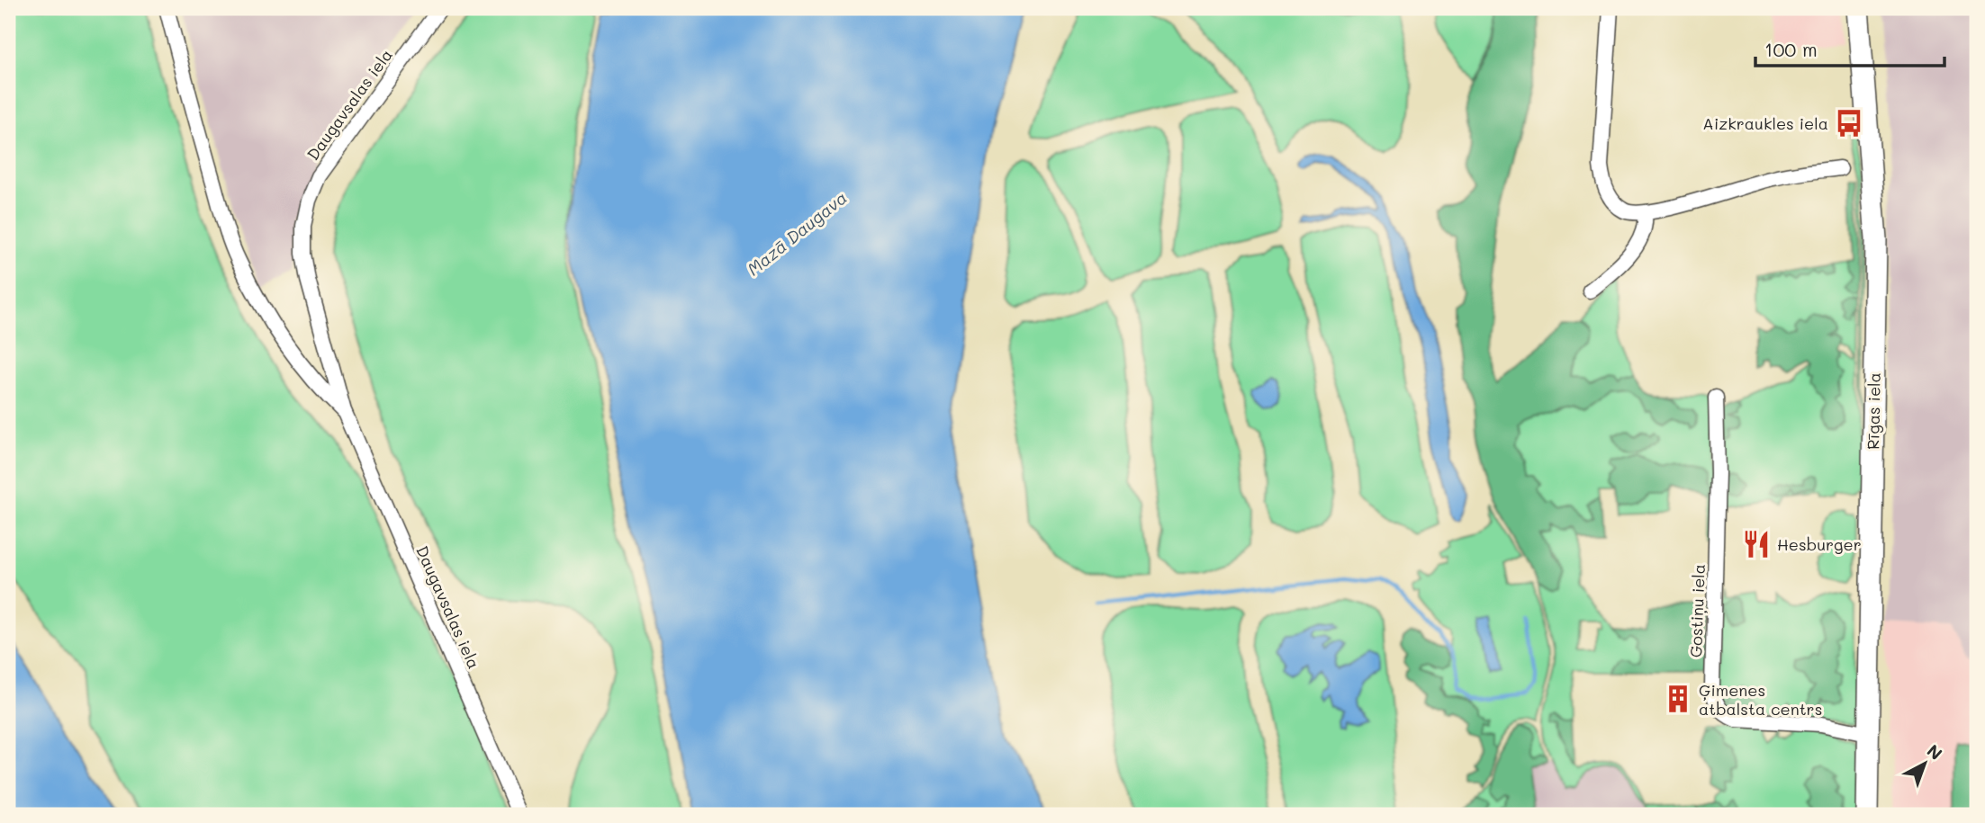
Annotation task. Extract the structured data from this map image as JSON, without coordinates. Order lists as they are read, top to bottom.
{
  "streets": {
    "highway": ["Rīgas iela"],
    "street": ["Daugavsalas iela", "Gostiņu iela"]
  },
  "crossings": [
    ["Rīgas iela", "Gostiņu iela"]
  ],
  "water": ["Mazā Daugava"],
  "places": {
    "bus stop": ["Aizkraukles iela"],
    "restaurant": ["Hesburger"],
    "building": ["Ģimenes atbalsta centrs"]
  },
  "scale_bar": "100 m",
  "north": "top right"
}
